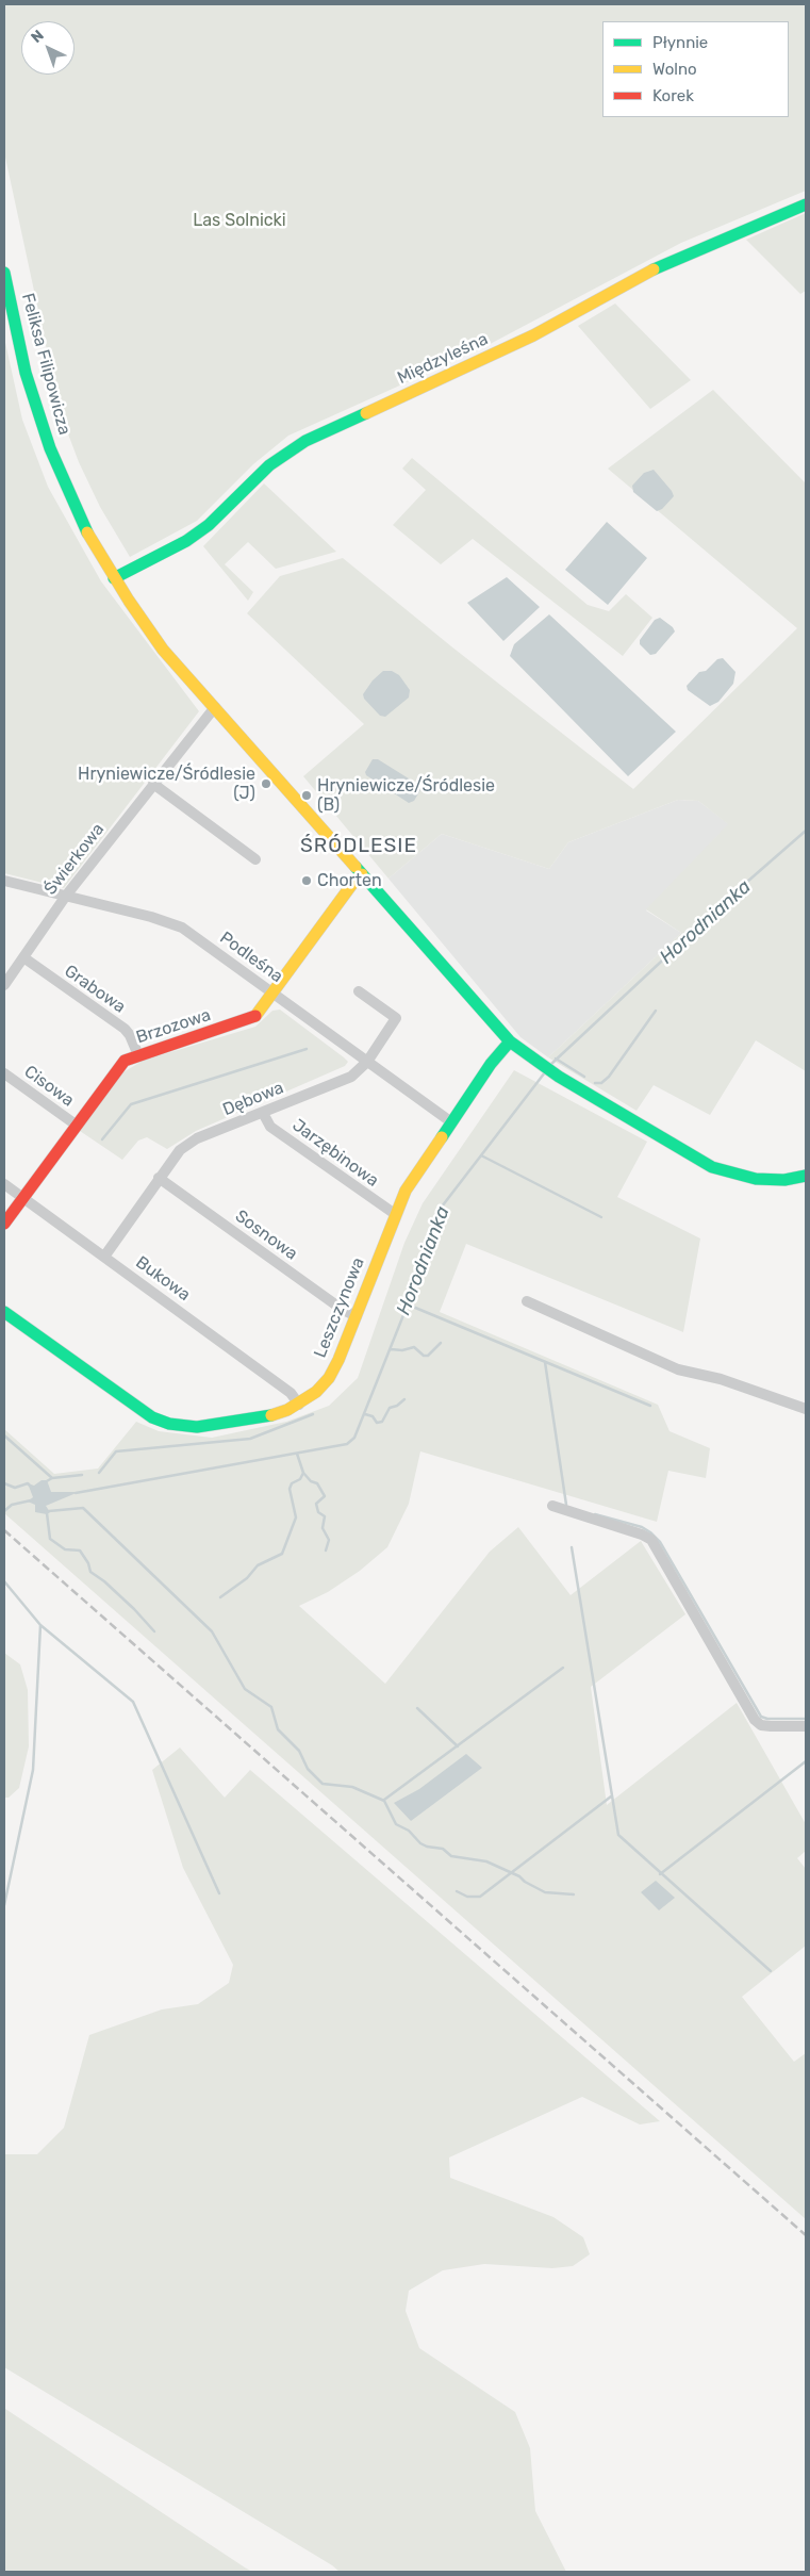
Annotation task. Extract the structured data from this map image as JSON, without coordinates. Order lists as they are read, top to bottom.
{
  "streets": {
    "street": [
      "Międzyleśna",
      "Feliksa Filipowicza",
      "Świerkowa",
      "Podleśna",
      "Grabowa",
      "Brzozowa",
      "Cisowa",
      "Dębowa",
      "Jarzębinowa",
      "Sosnowa",
      "Bukowa",
      "Leszczynowa"
    ]
  },
  "crossings": [
    ["Międzyleśna", "Feliksa Filipowicza"],
    ["Feliksa Filipowicza", "Świerkowa"],
    ["Feliksa Filipowicza", "Brzozowa"],
    ["Feliksa Filipowicza", "Leszczynowa"],
    ["Świerkowa", "Podleśna"],
    ["Świerkowa", "Grabowa"],
    ["Podleśna", "Brzozowa"],
    ["Podleśna", "Dębowa"],
    ["Podleśna", "Leszczynowa"],
    ["Grabowa", "Brzozowa"],
    ["Brzozowa", "Cisowa"],
    ["Brzozowa", "Bukowa"],
    ["Dębowa", "Jarzębinowa"],
    ["Dębowa", "Sosnowa"],
    ["Dębowa", "Bukowa"],
    ["Jarzębinowa", "Leszczynowa"],
    ["Sosnowa", "Leszczynowa"],
    ["Bukowa", "Leszczynowa"]
  ],
  "districts": ["ŚRÓDLESIE"],
  "water": ["Horodnianka"],
  "parks": ["Las Solnicki"],
  "places": ["Hryniewicze/Śródlesie (J)", "Hryniewicze/Śródlesie (B)", "Chorten"],
  "legend": ["Płynnie", "Wolno", "Korek"],
  "north": "top left"
}
